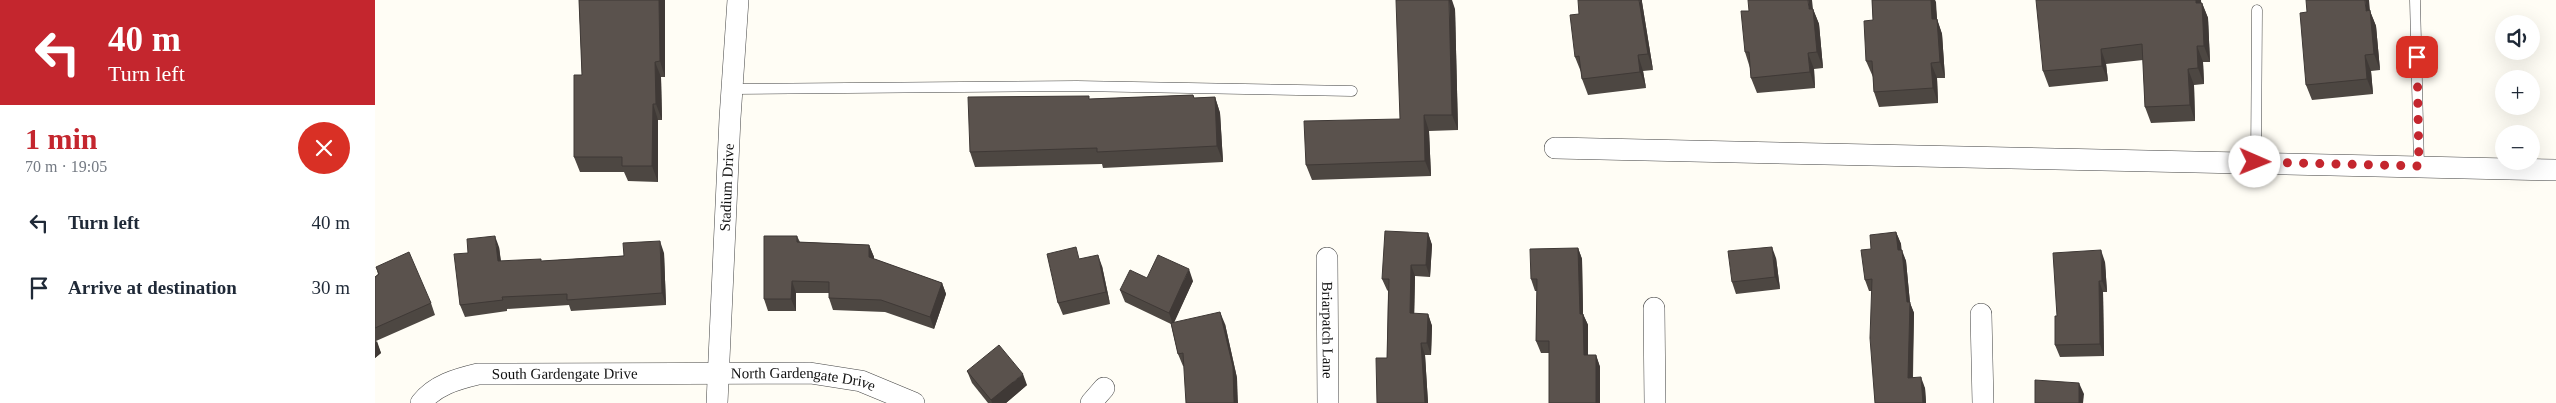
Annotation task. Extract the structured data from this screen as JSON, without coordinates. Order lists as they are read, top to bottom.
{
  "streets": {
    "street": [
      "Stadium Drive",
      "Briarpatch Lane",
      "South Gardengate Drive",
      "North Gardengate Drive"
    ]
  },
  "crossings": [
    ["Stadium Drive", "South Gardengate Drive"],
    ["Stadium Drive", "North Gardengate Drive"],
    ["South Gardengate Drive", "North Gardengate Drive"]
  ],
  "page": {
    "turn": ["40 m", "Turn left"],
    "map_buttons": ["+", "−"],
    "heading": ["1 min", "70 m · 19:05"],
    "list": [
      {
        "name": "Turn left",
        "value": "40 m"
      },
      {
        "name": "Arrive at destination",
        "value": "30 m"
      }
    ]
  }
}
